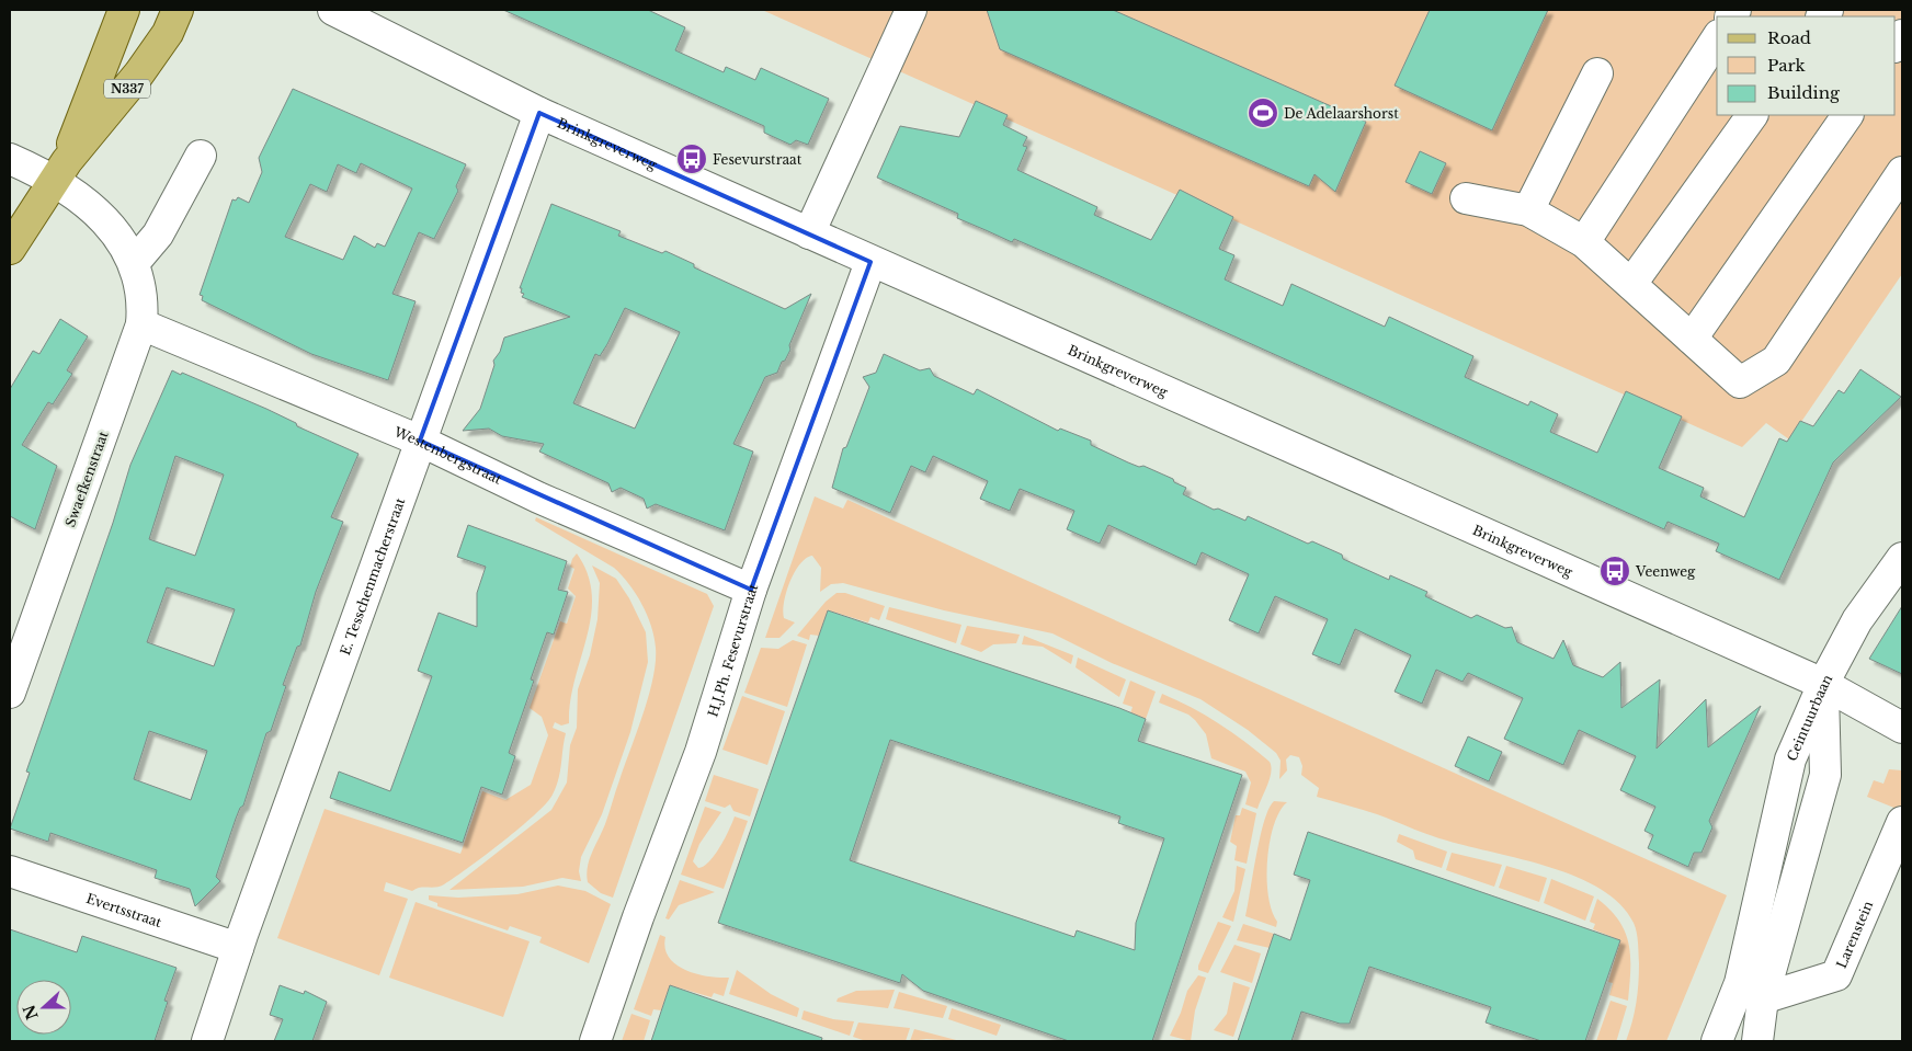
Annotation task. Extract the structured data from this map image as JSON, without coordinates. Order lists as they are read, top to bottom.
{
  "streets": {
    "main road": ["N337"],
    "street": [
      "Brinkgreverweg",
      "Westenbergstraat",
      "Swaefkenstraat",
      "E. Tesschenmacherstraat",
      "H.J.Ph. Fesevurstraat",
      "Ceintuurbaan",
      "Evertsstraat",
      "Larenstein"
    ]
  },
  "crossings": [
    ["N337", "Swaefkenstraat"],
    ["Brinkgreverweg", "E. Tesschenmacherstraat"],
    ["Brinkgreverweg", "H.J.Ph. Fesevurstraat"],
    ["Brinkgreverweg", "Ceintuurbaan"],
    ["Westenbergstraat", "Swaefkenstraat"],
    ["Westenbergstraat", "E. Tesschenmacherstraat"],
    ["Westenbergstraat", "H.J.Ph. Fesevurstraat"],
    ["E. Tesschenmacherstraat", "Evertsstraat"],
    ["Ceintuurbaan", "Larenstein"]
  ],
  "places": {
    "sports": ["De Adelaarshorst"],
    "bus stop": ["Fesevurstraat", "Veenweg"]
  },
  "legend": ["Road", "Park", "Building"],
  "north": "left"
}
